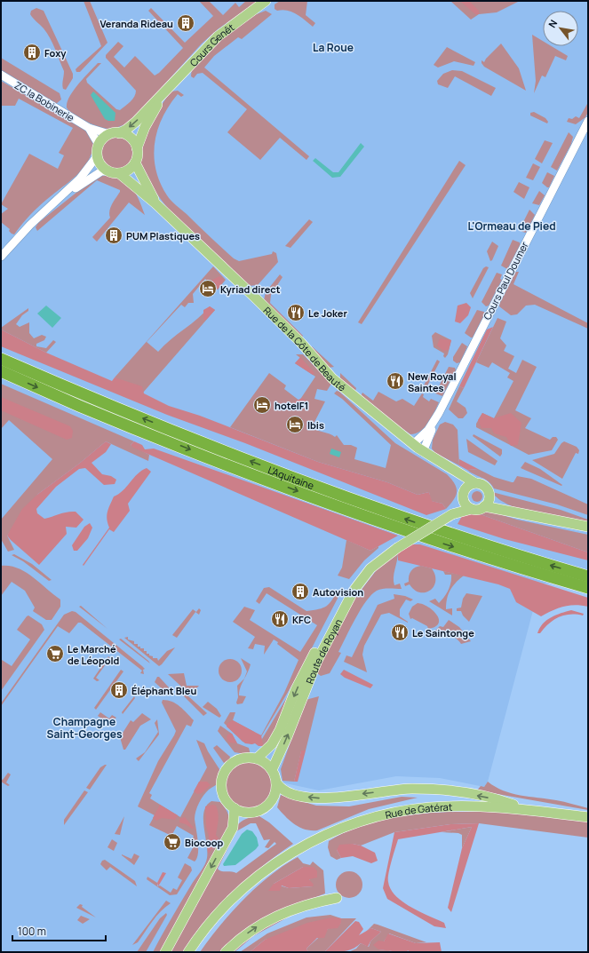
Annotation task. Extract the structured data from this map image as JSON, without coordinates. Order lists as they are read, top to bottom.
{
  "streets": {
    "highway": ["L'Aquitaine"],
    "main road": [
      "Cours Genêt",
      "Rue de la Côte de Beauté",
      "Route de Royan",
      "Rue de Gatérat"
    ],
    "street": ["ZC la Bobinerie", "Cours Paul Doumer"]
  },
  "crossings": [
    ["ZC la Bobinerie", "Rue de la Côte de Beauté"],
    ["Cours Paul Doumer", "Rue de la Côte de Beauté"],
    ["Rue de la Côte de Beauté", "Route de Royan"]
  ],
  "districts": ["La Roue", "L'Ormeau de Pied", "Champagne Saint-Georges"],
  "places": {
    "building": [
      "Veranda Rideau",
      "Foxy",
      "PUM Plastiques",
      "Autovision",
      "Éléphant Bleu"
    ],
    "hotel": ["Kyriad direct", "hotelF1", "Ibis"],
    "restaurant": [
      "Le Joker",
      "New Royal Saintes",
      "KFC",
      "Le Saintonge"
    ],
    "supermarket": ["Le Marché de Léopold", "Biocoop"]
  },
  "scale_bar": "100 m",
  "north": "top left"
}
